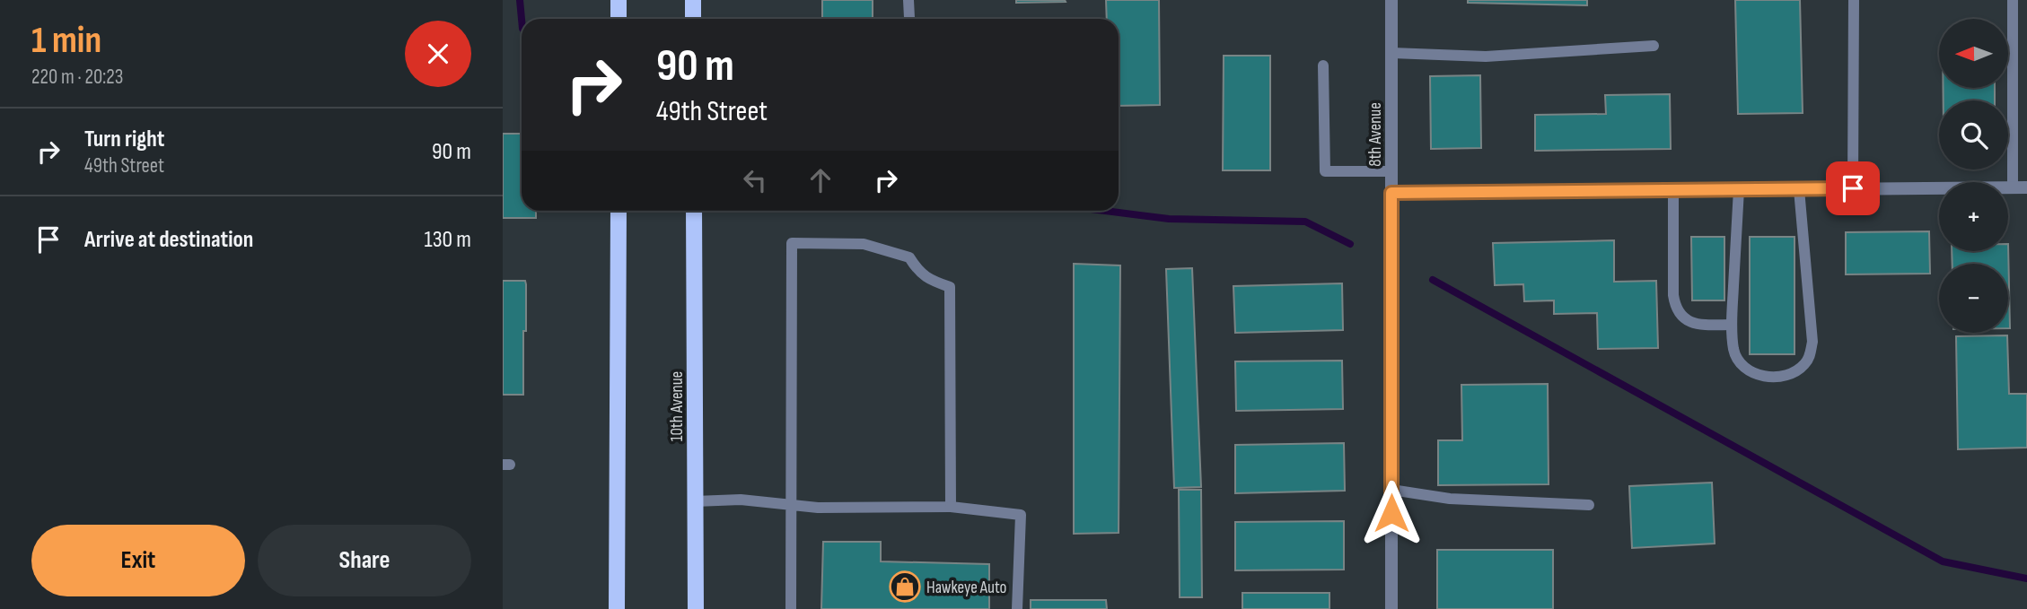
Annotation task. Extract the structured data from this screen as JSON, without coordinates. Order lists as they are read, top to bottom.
{
  "streets": {
    "main road": ["10th Avenue"],
    "street": ["8th Avenue"]
  },
  "places": {
    "shop": ["Hawkeye Auto"]
  },
  "north": "left",
  "page": {
    "heading": ["1 min", "220 m · 20:23"],
    "map_buttons": ["+", "−"],
    "turn": ["90 m", "49th Street"],
    "list": [
      {
        "name": "Turn right",
        "note": "49th Street",
        "value": "90 m"
      },
      {
        "name": "Arrive at destination",
        "value": "130 m"
      }
    ],
    "buttons": ["Exit", "Share"]
  }
}
